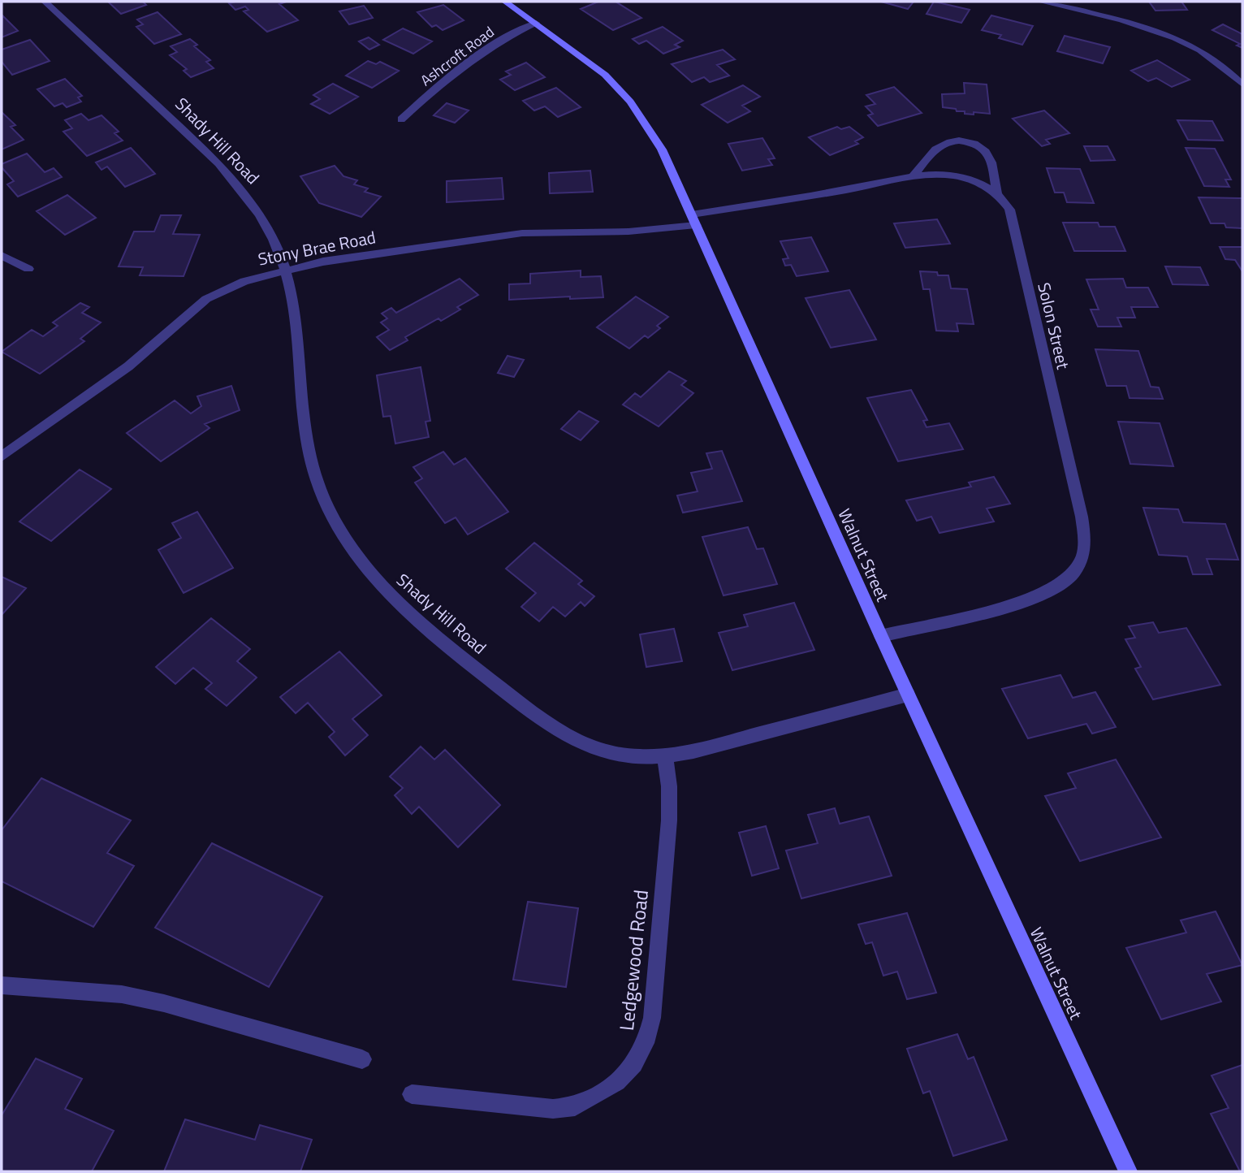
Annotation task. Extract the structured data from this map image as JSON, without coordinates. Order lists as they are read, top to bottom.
{
  "streets": {
    "main road": ["Walnut Street"],
    "street": [
      "Ashcroft Road",
      "Shady Hill Road",
      "Stony Brae Road",
      "Solon Street",
      "Ledgewood Road"
    ]
  },
  "crossings": [
    ["Ashcroft Road", "Walnut Street"],
    ["Shady Hill Road", "Stony Brae Road"],
    ["Shady Hill Road", "Walnut Street"],
    ["Shady Hill Road", "Ledgewood Road"],
    ["Stony Brae Road", "Walnut Street"],
    ["Solon Street", "Walnut Street"]
  ]
}
